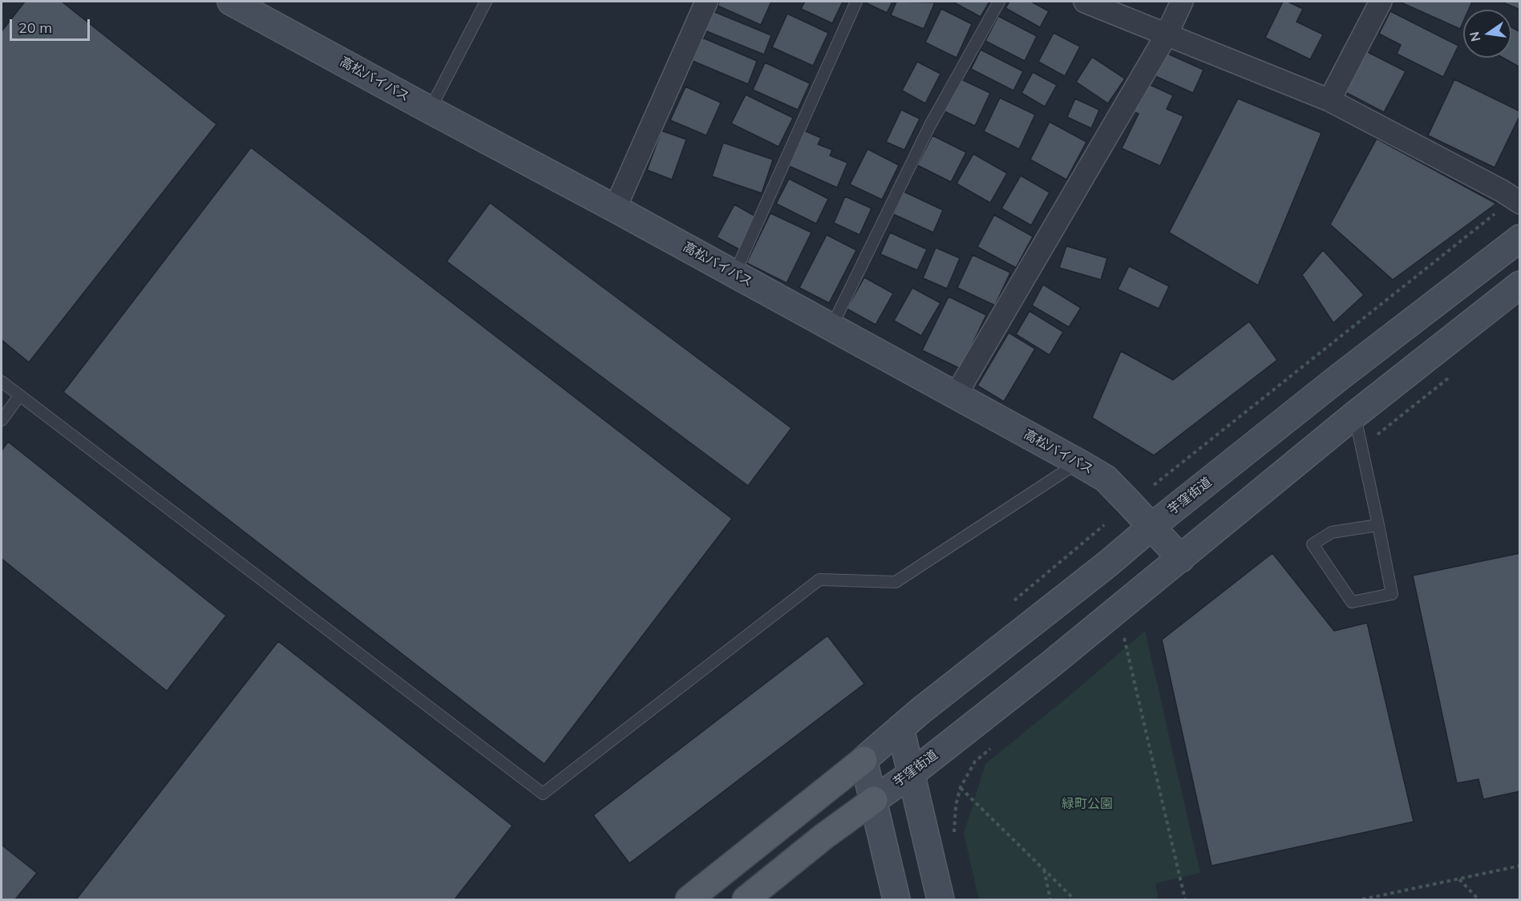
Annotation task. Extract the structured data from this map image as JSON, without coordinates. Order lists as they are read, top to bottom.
{
  "streets": {
    "street": ["高松バイパス", "芋窪街道"]
  },
  "crossings": [
    ["高松バイパス", "芋窪街道"]
  ],
  "parks": ["緑町公園"],
  "scale_bar": "20 m",
  "north": "left"
}
